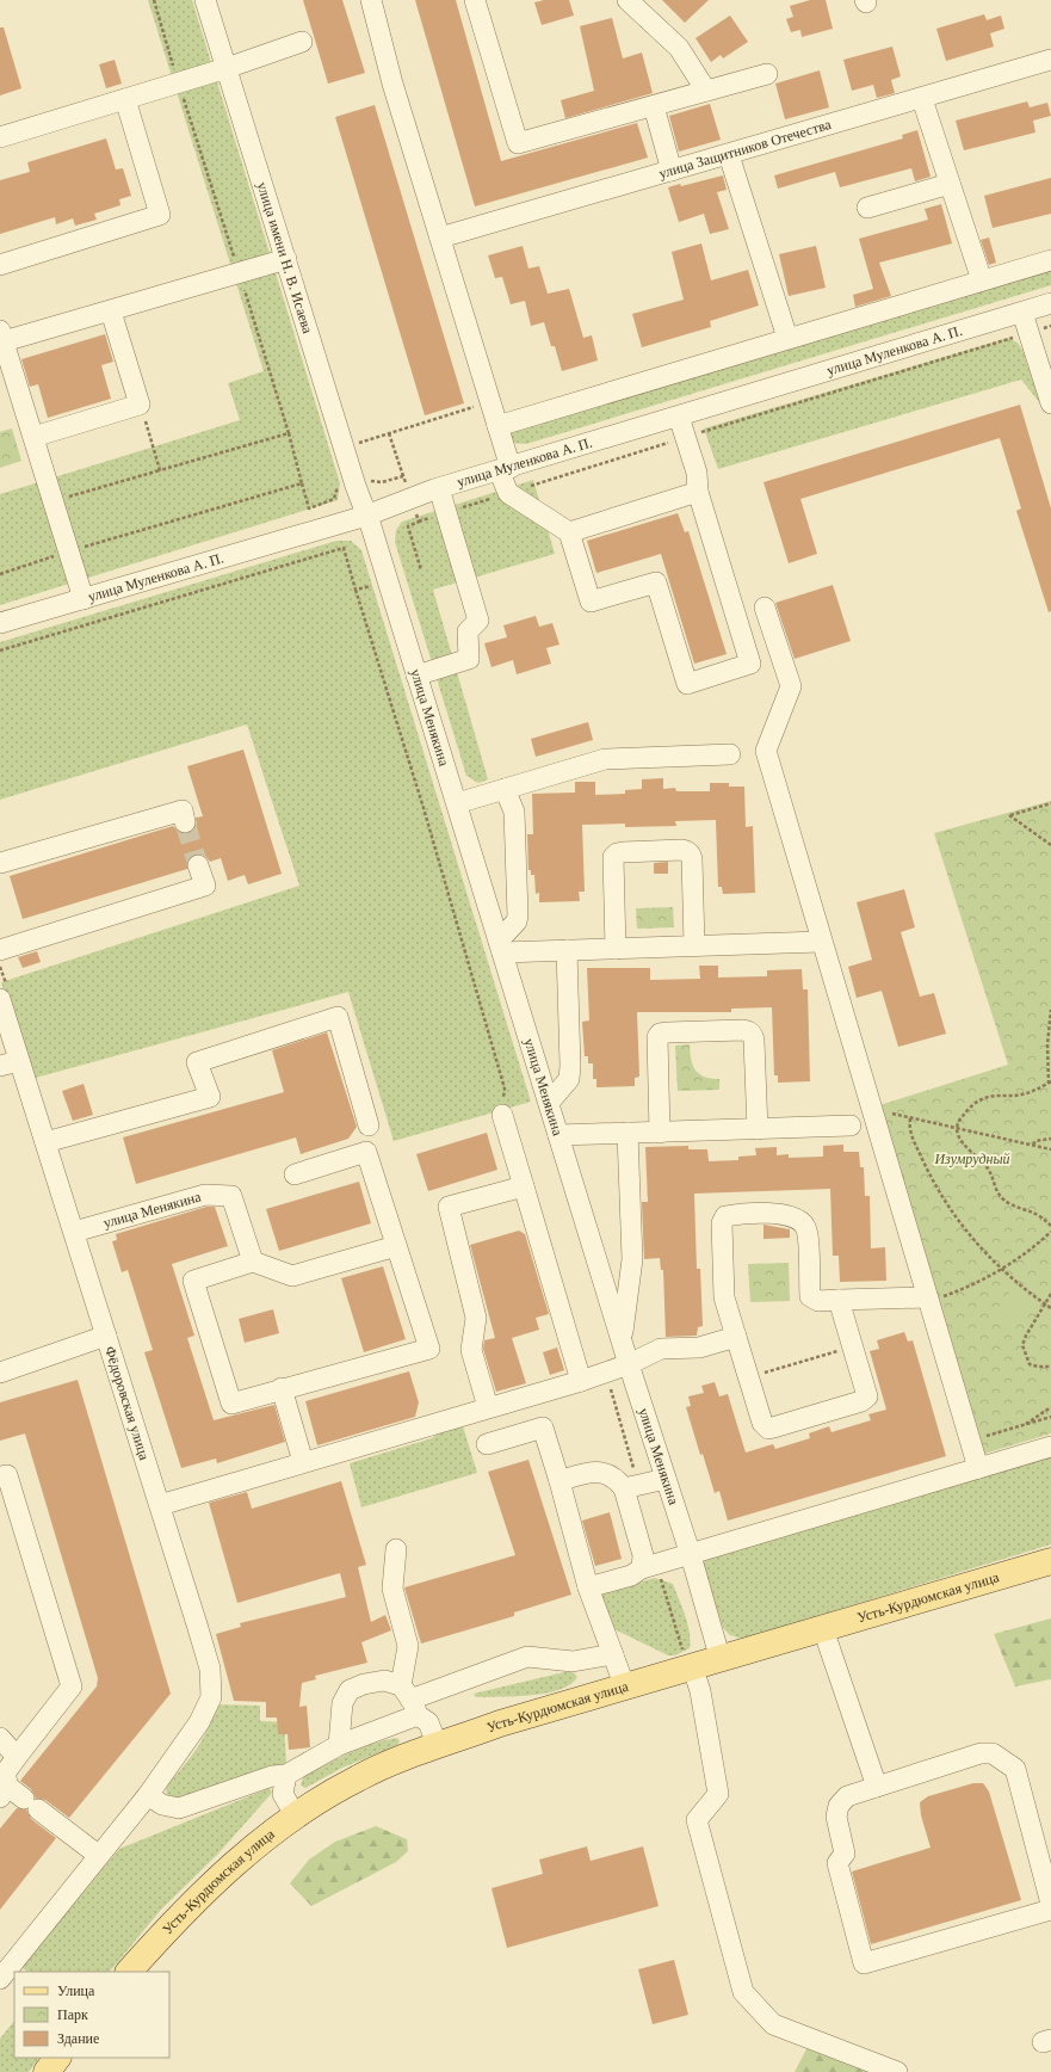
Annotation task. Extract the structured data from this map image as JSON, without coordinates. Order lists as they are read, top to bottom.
{
  "streets": {
    "main road": ["Усть-Курдюмская улица"],
    "street": [
      "улица Защитников Отечества",
      "улица имени Н. В. Исаева",
      "улица Муленкова А. П.",
      "улица Менякина",
      "Фёдоровская улица"
    ]
  },
  "crossings": [
    ["улица имени Н. В. Исаева", "улица Муленкова А. П."],
    ["улица имени Н. В. Исаева", "улица Менякина"],
    ["улица Муленкова А. П.", "улица Менякина"],
    ["улица Менякина", "Фёдоровская улица"],
    ["улица Менякина", "Усть-Курдюмская улица"]
  ],
  "parks": ["Изумрудный"],
  "legend": ["Улица", "Парк", "Здание"]
}
